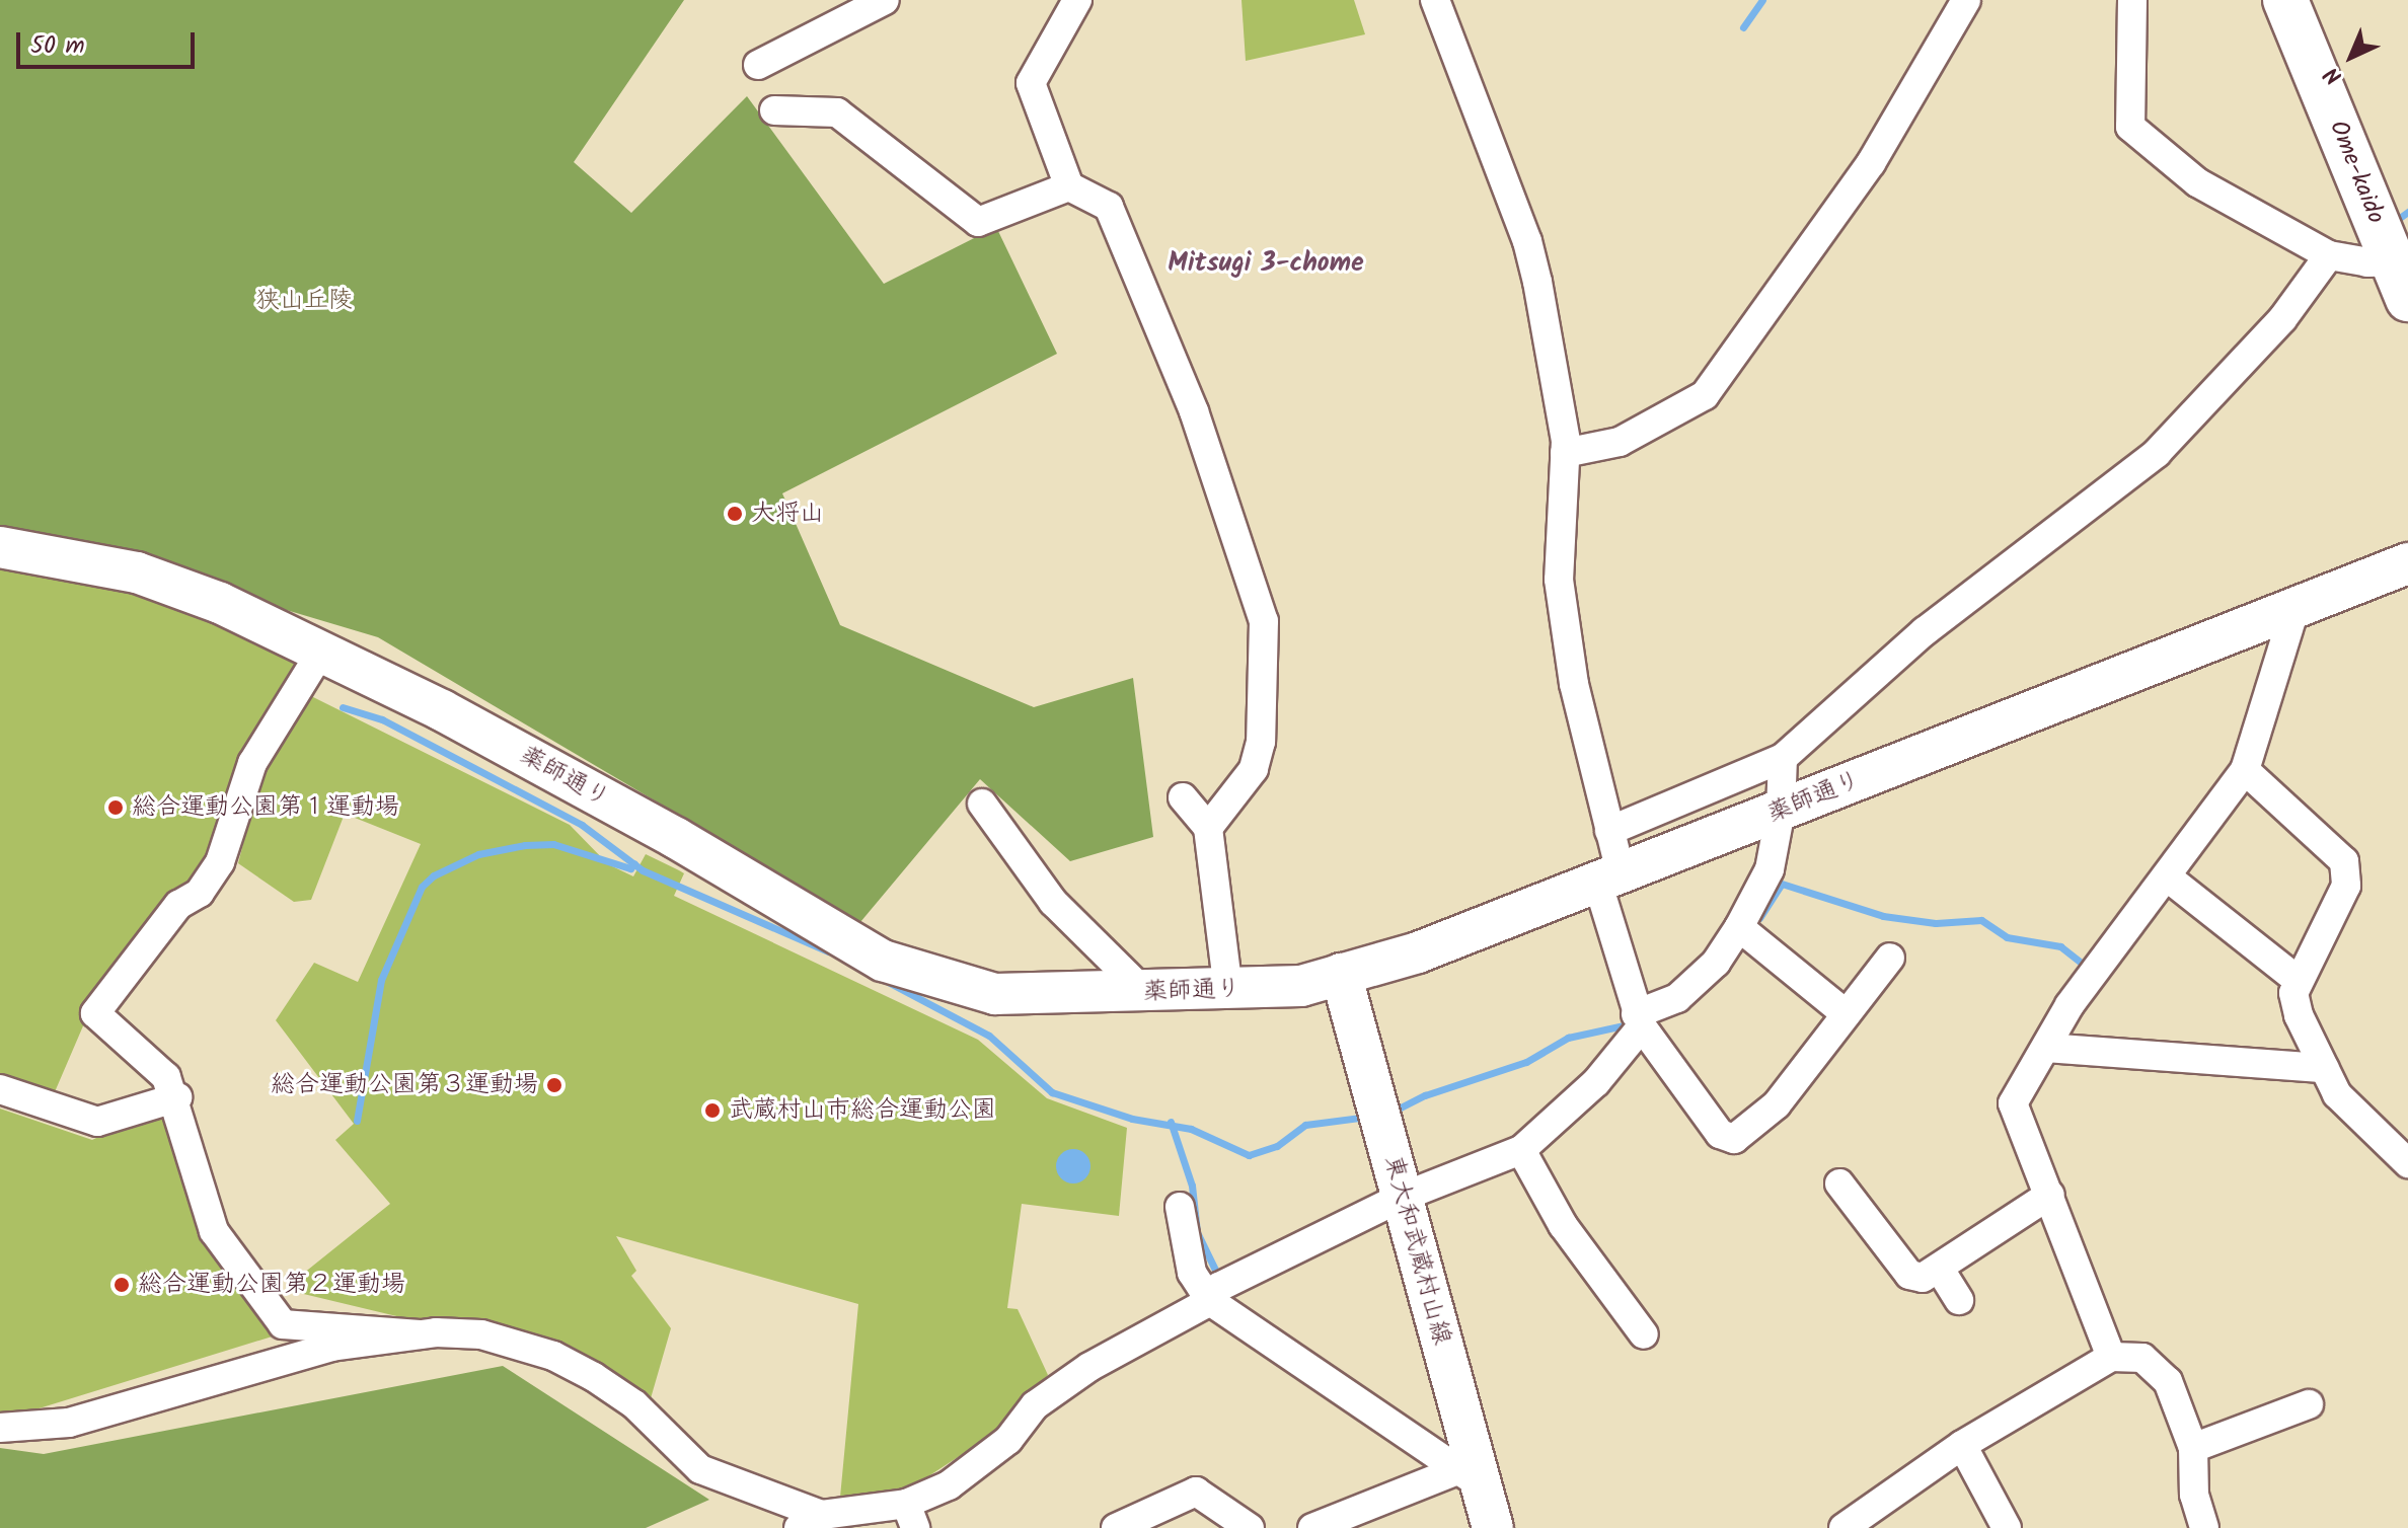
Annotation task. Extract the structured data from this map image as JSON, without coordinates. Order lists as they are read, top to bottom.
{
  "streets": {
    "main road": ["Ome-kaido"],
    "street": ["薬師通り", "東大和武蔵村山線"]
  },
  "crossings": [
    ["薬師通り", "東大和武蔵村山線"]
  ],
  "districts": ["Mitsugi 3-chome"],
  "parks": ["狭山丘陵"],
  "places": [
    "大将山",
    "総合運動公園第１運動場",
    "総合運動公園第３運動場",
    "武蔵村山市総合運動公園",
    "総合運動公園第２運動場"
  ],
  "scale_bar": "50 m",
  "north": "bottom left"
}
